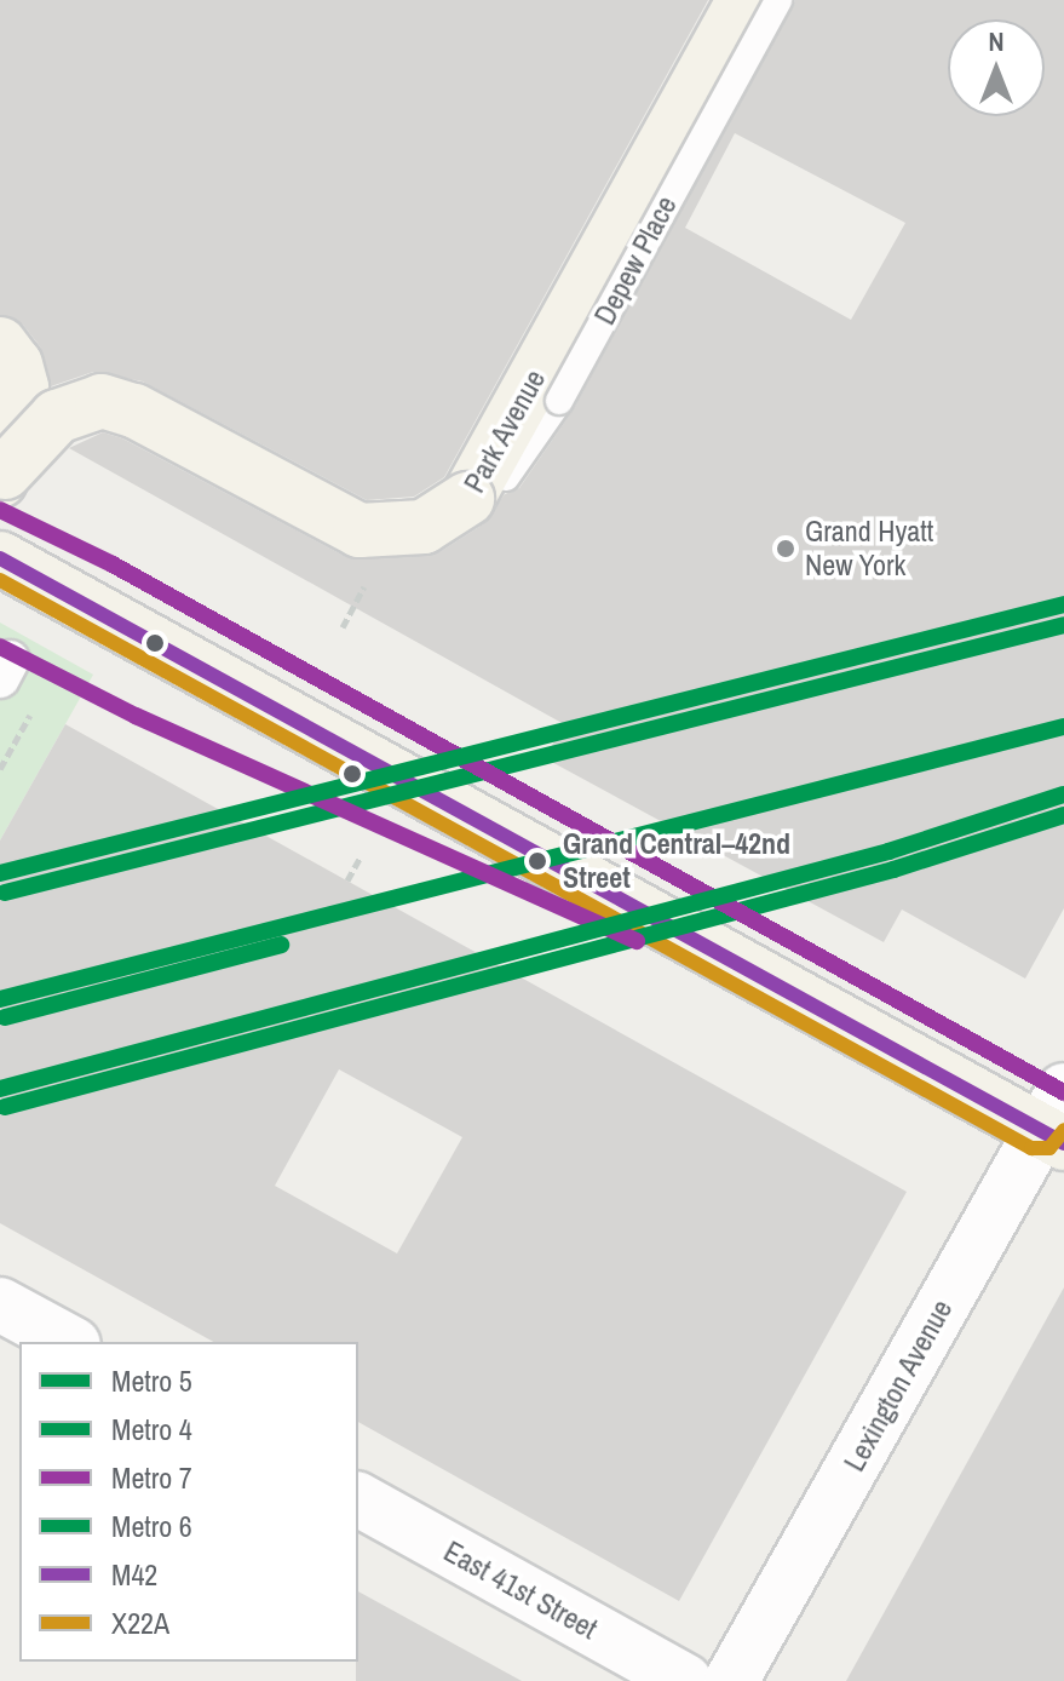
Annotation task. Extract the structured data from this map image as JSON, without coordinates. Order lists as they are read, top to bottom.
{
  "streets": {
    "main road": ["Park Avenue", "Lexington Avenue", "East 41st Street"],
    "lane": ["Depew Place"]
  },
  "crossings": [
    ["Depew Place", "Park Avenue"]
  ],
  "places": ["Grand Hyatt New York", "Grand Central–42nd Street"],
  "lines": [
    "metro line 7",
    "transit line M42",
    "transit line X22A",
    "metro line 6",
    "metro line 4",
    "metro line 5"
  ],
  "legend": [
    "Metro 5",
    "Metro 4",
    "Metro 7",
    "Metro 6",
    "M42",
    "X22A"
  ],
  "north": "top"
}
